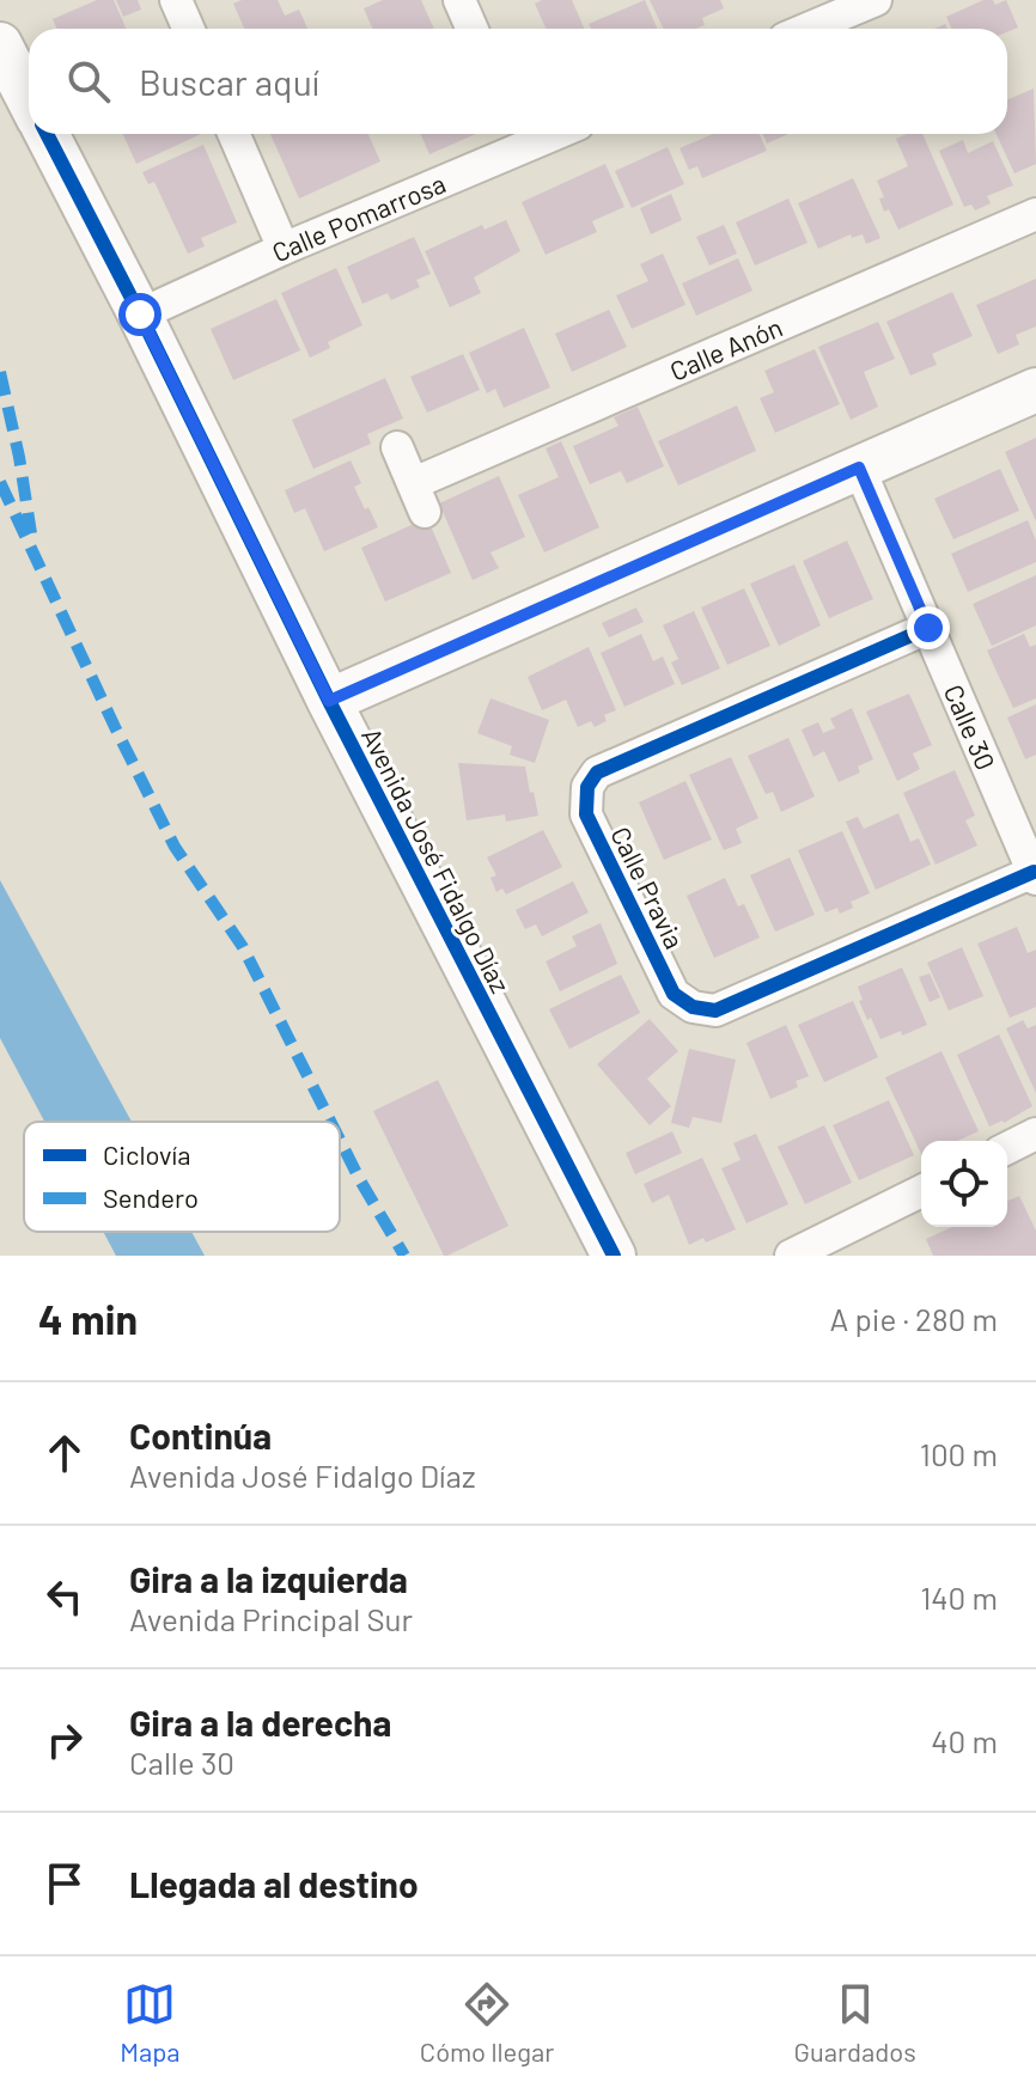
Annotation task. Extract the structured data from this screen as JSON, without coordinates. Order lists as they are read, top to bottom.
{
  "streets": {
    "street": [
      "Calle Pomarrosa",
      "Calle Anón",
      "Calle 30",
      "Avenida José Fidalgo Díaz",
      "Calle Pravia"
    ]
  },
  "crossings": [
    ["Calle Pomarrosa", "Avenida José Fidalgo Díaz"],
    ["Calle 30", "Calle Pravia"]
  ],
  "legend": ["Ciclovía", "Sendero"],
  "page": {
    "search": "Buscar aquí",
    "heading": ["4 min", "A pie · 280 m"],
    "list": [
      ["Continúa", "Avenida José Fidalgo Díaz", "100 m"],
      ["Gira a la izquierda", "Avenida Principal Sur", "140 m"],
      ["Gira a la derecha", "Calle 30", "40 m"],
      "Llegada al destino"
    ],
    "nav": ["Mapa", "Cómo llegar", "Guardados"]
  }
}
